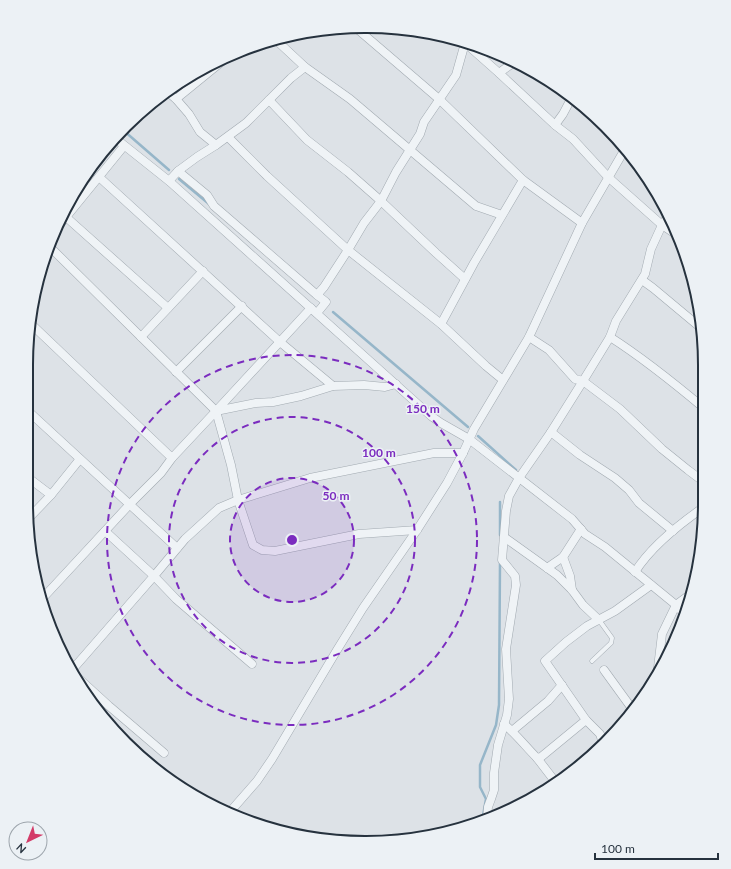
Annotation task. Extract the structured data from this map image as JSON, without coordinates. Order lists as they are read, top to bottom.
{
  "scale_bar": "100 m",
  "north": "bottom left",
  "rings": ["150 m", "100 m", "50 m"]
}
